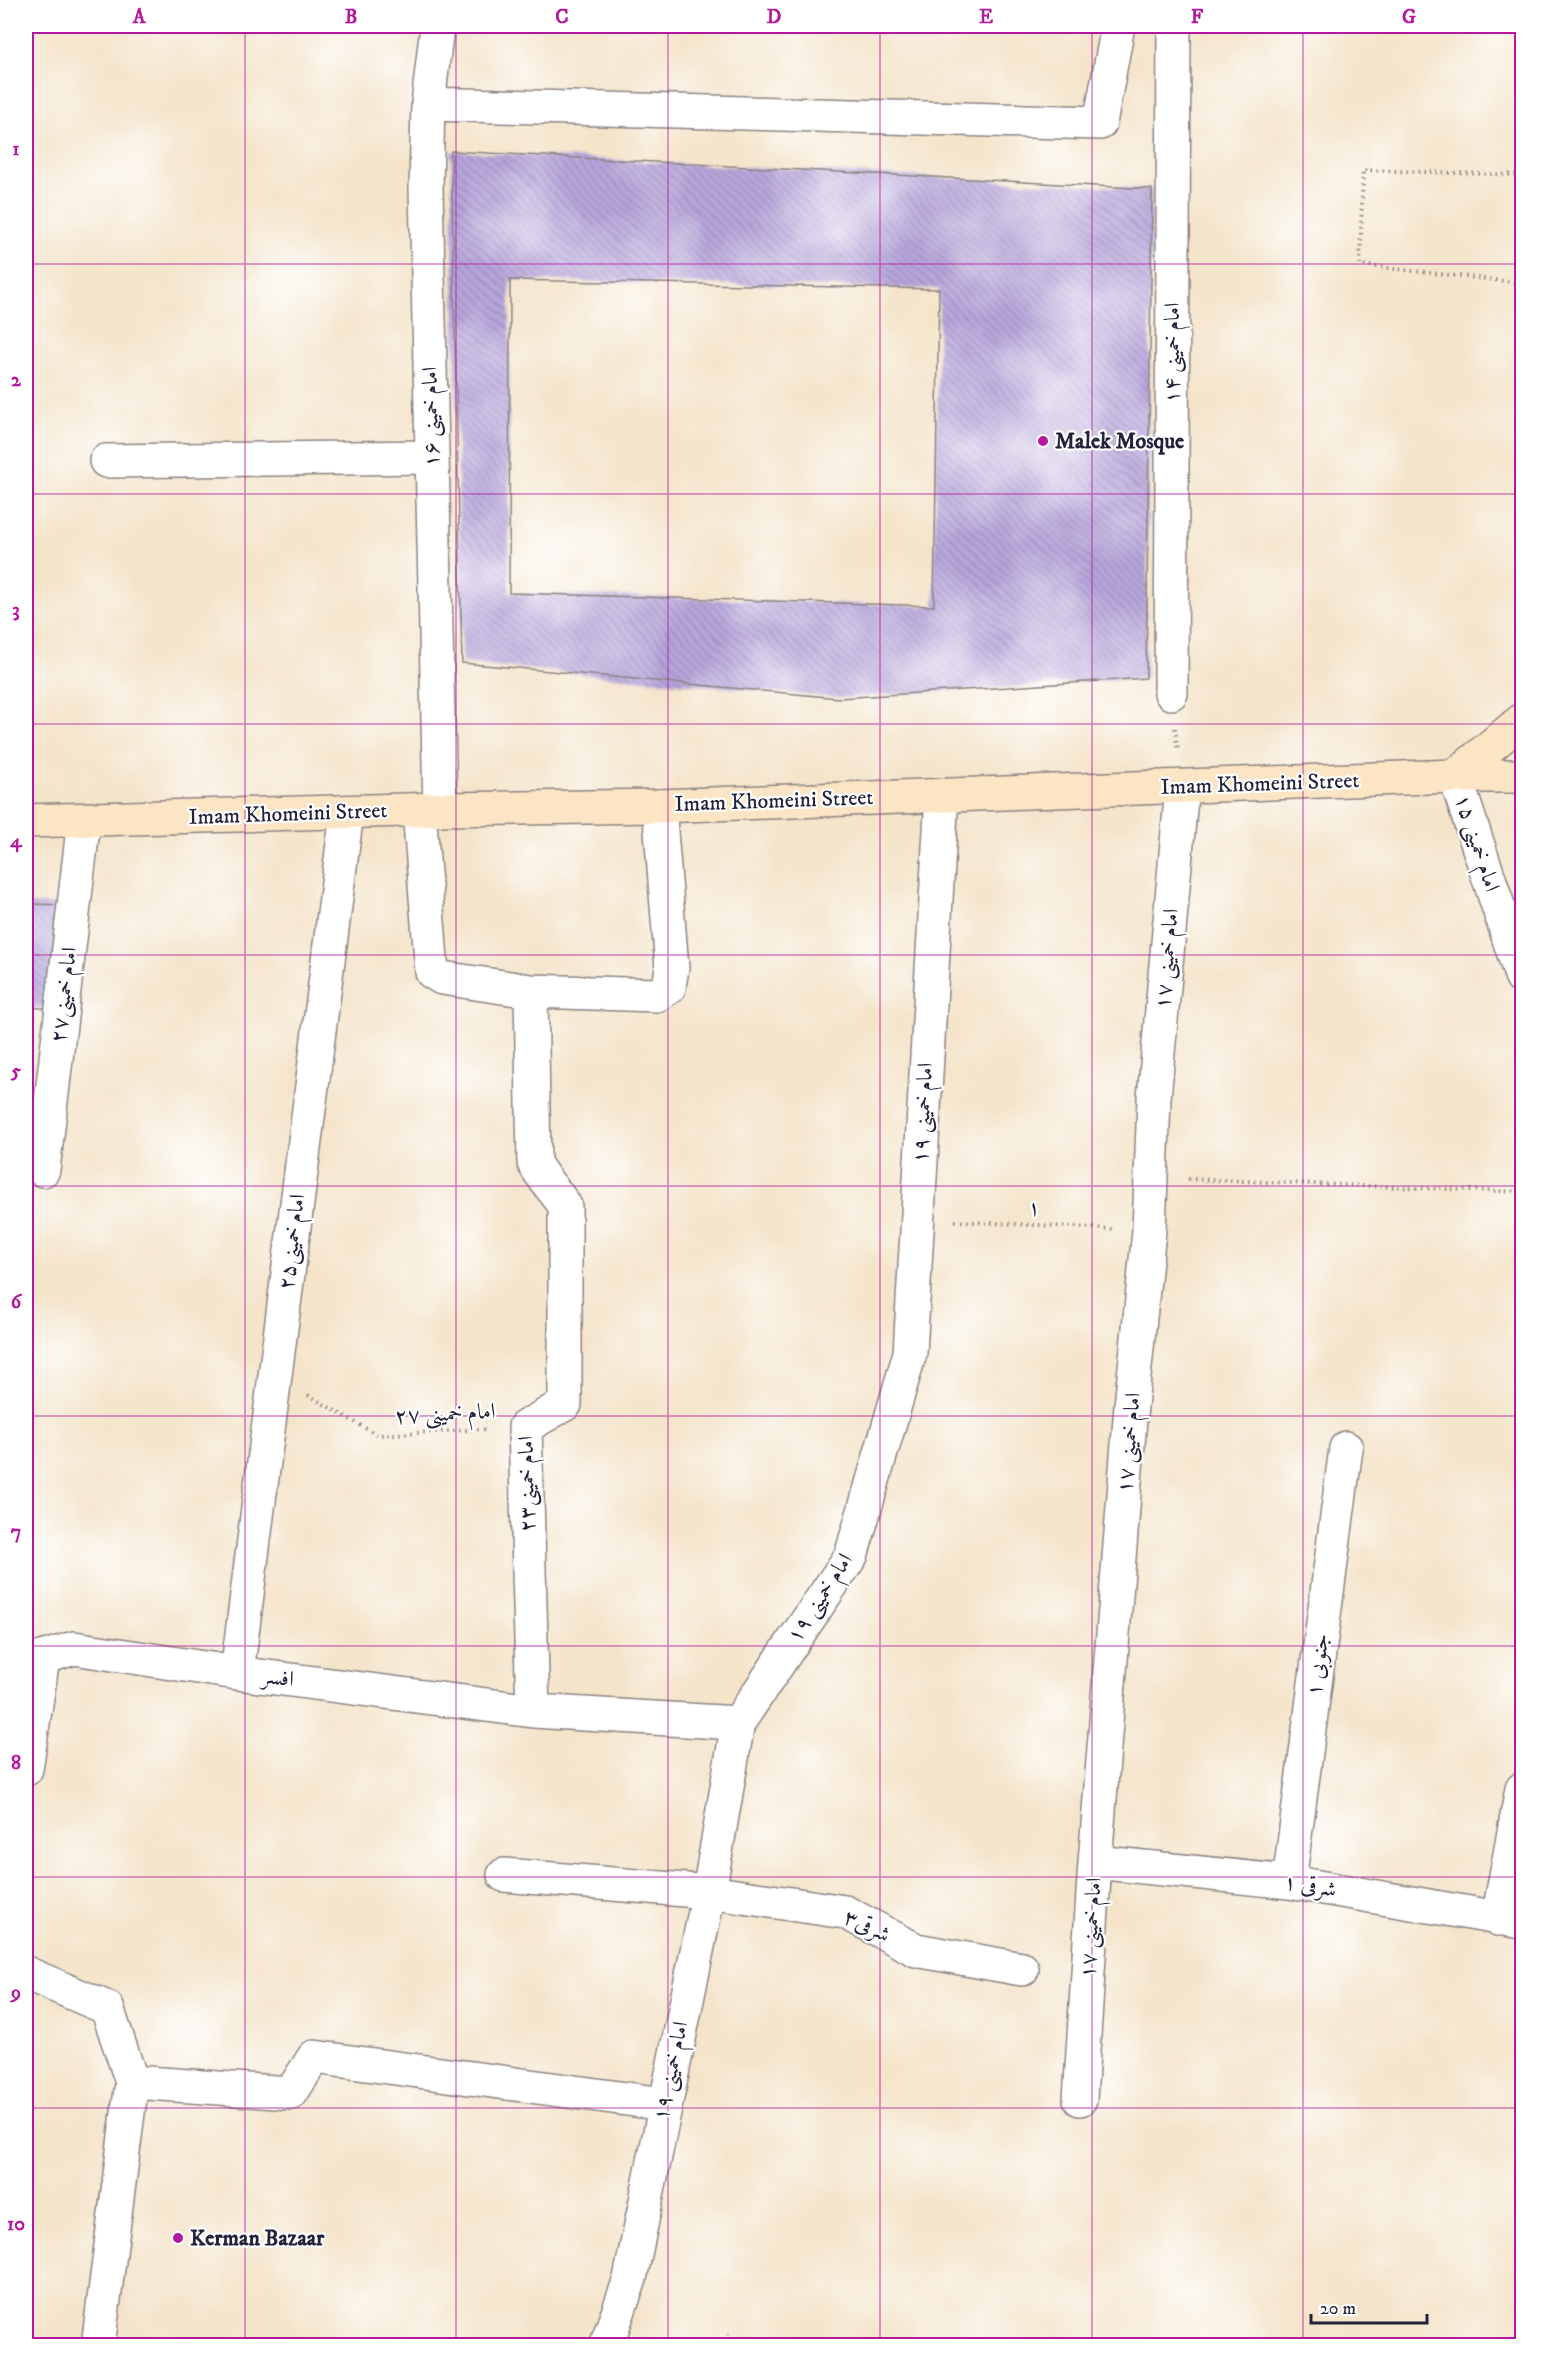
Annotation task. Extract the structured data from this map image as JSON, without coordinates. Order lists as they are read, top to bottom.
{
  "streets": {
    "main road": ["Imam Khomeini Street"],
    "street": [
      "امام خمینی ۱۴",
      "امام خمینی ۱۶",
      "امام خمینی ۱۵",
      "امام خمینی ۱۷",
      "امام خمینی۲۷",
      "امام خمینی ۱۹",
      "امام خمینی۲۵",
      "امام خمینی۲۳",
      "۱ جنوبی",
      "افسر",
      "۱ شرقی",
      "شرقی۳"
    ],
    "path": ["۱", "امام خمینی ۲۷"]
  },
  "crossings": [
    ["امام خمینی ۱۶", "Imam Khomeini Street"],
    ["امام خمینی ۱۶", "امام خمینی۲۳"],
    ["Imam Khomeini Street", "امام خمینی ۱۵"],
    ["Imam Khomeini Street", "امام خمینی ۱۷"],
    ["Imam Khomeini Street", "امام خمینی۲۷"],
    ["Imam Khomeini Street", "امام خمینی ۱۹"],
    ["Imam Khomeini Street", "امام خمینی۲۵"],
    ["امام خمینی ۱۷", "۱"],
    ["امام خمینی ۱۷", "۱ شرقی"],
    ["امام خمینی ۱۹", "۱"],
    ["امام خمینی ۱۹", "افسر"],
    ["امام خمینی ۱۹", "شرقی۳"],
    ["امام خمینی۲۵", "امام خمینی ۲۷"],
    ["امام خمینی۲۵", "افسر"],
    ["امام خمینی ۲۷", "امام خمینی۲۳"],
    ["امام خمینی۲۳", "افسر"],
    ["۱ جنوبی", "۱ شرقی"]
  ],
  "places": ["Malek Mosque", "Kerman Bazaar"],
  "scale_bar": "20 m",
  "grid": {
    "columns": [
      "A",
      "B",
      "C",
      "D",
      "E",
      "F",
      "G"
    ],
    "rows": [
      "1",
      "2",
      "3",
      "4",
      "5",
      "6",
      "7",
      "8",
      "9",
      "10"
    ]
  }
}
